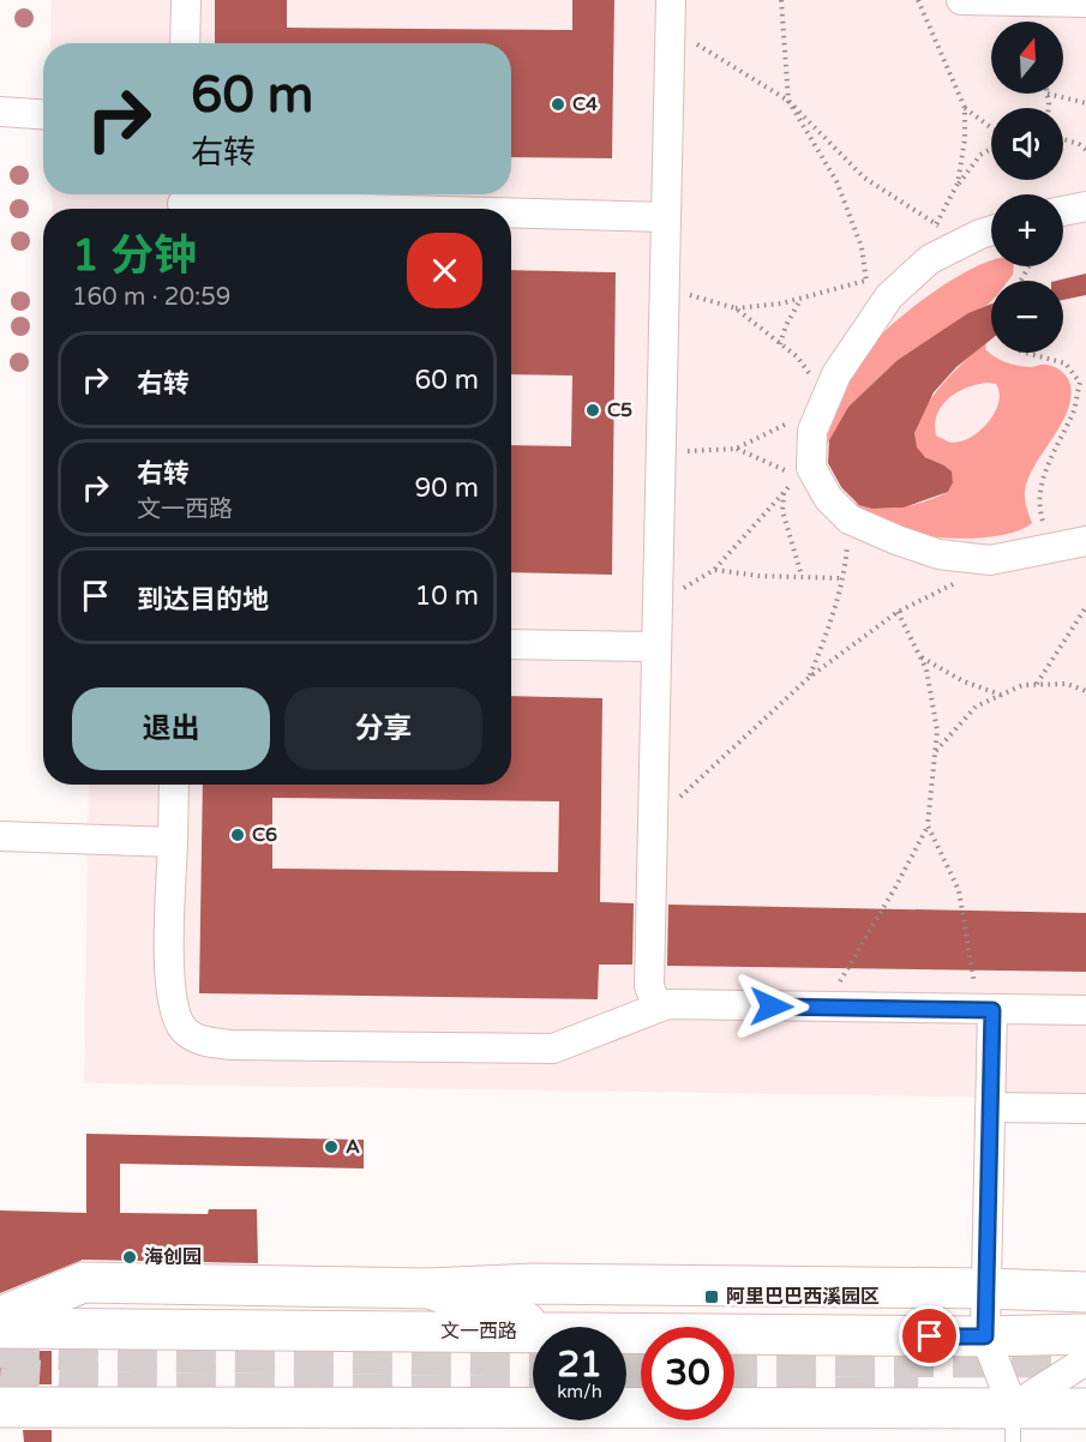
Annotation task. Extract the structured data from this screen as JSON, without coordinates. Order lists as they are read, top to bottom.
{
  "streets": {
    "main road": ["文一西路"]
  },
  "places": {
    "other": [
      "C4",
      "C5",
      "C6",
      "A",
      "海创园"
    ],
    "transit": ["阿里巴巴西溪园区"]
  },
  "north": "top",
  "page": {
    "map_buttons": ["+", "−"],
    "turn": ["60 m", "右转"],
    "heading": ["1 分钟", "160 m · 20:59"],
    "list": [
      {
        "name": "右转",
        "value": "60 m"
      },
      {
        "name": "右转",
        "note": "文一西路",
        "value": "90 m"
      },
      {
        "name": "到达目的地",
        "value": "10 m"
      }
    ],
    "buttons": ["退出", "分享"],
    "speed": "21 km/h",
    "limit": "30"
  }
}
